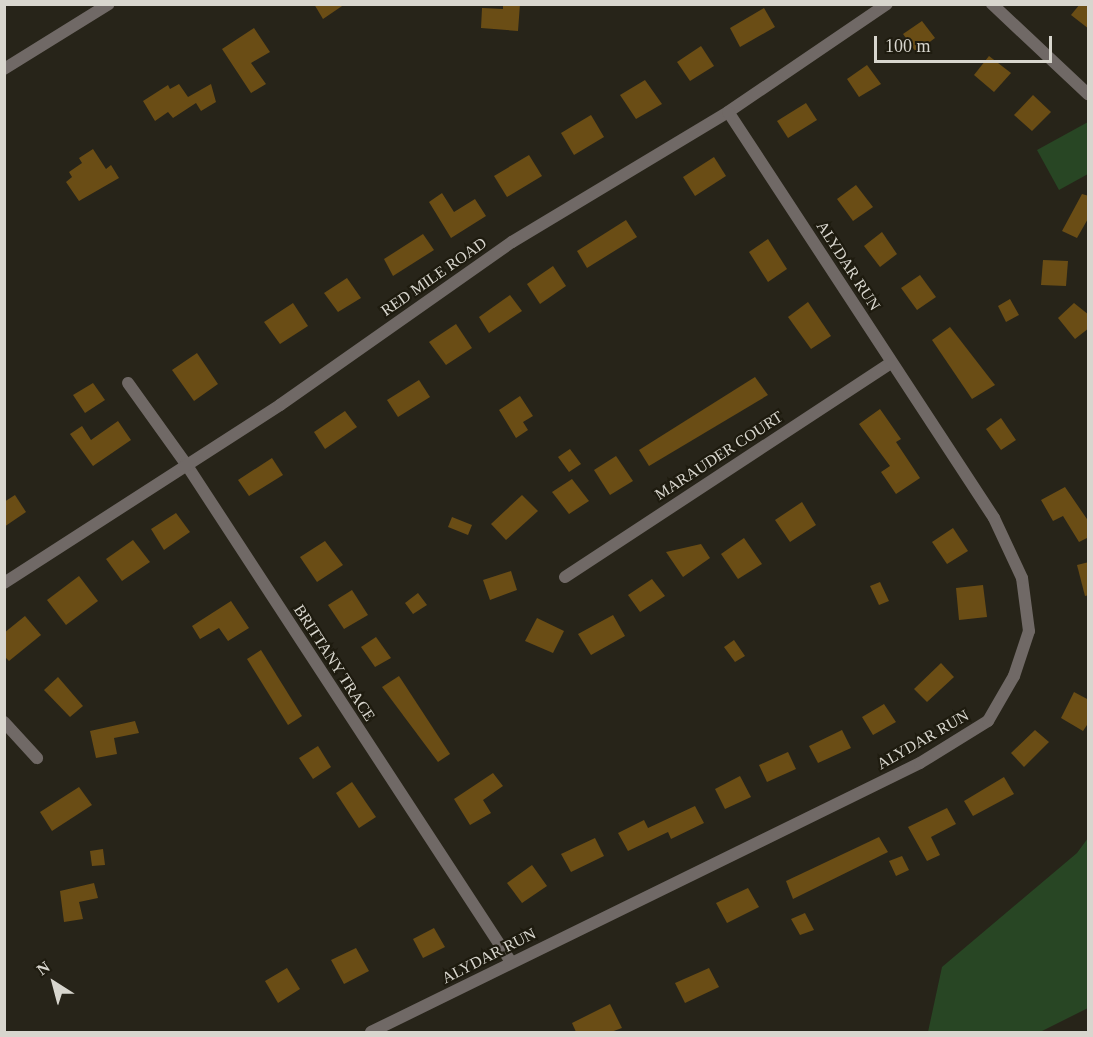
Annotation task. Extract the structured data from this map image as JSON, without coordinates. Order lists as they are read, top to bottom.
{
  "streets": {
    "street": [
      "ALYDAR RUN",
      "RED MILE ROAD",
      "MARAUDER COURT",
      "BRITTANY TRACE"
    ]
  },
  "crossings": [
    ["ALYDAR RUN", "RED MILE ROAD"],
    ["ALYDAR RUN", "MARAUDER COURT"],
    ["ALYDAR RUN", "BRITTANY TRACE"],
    ["RED MILE ROAD", "BRITTANY TRACE"]
  ],
  "scale_bar": "100 m",
  "north": "top left"
}
